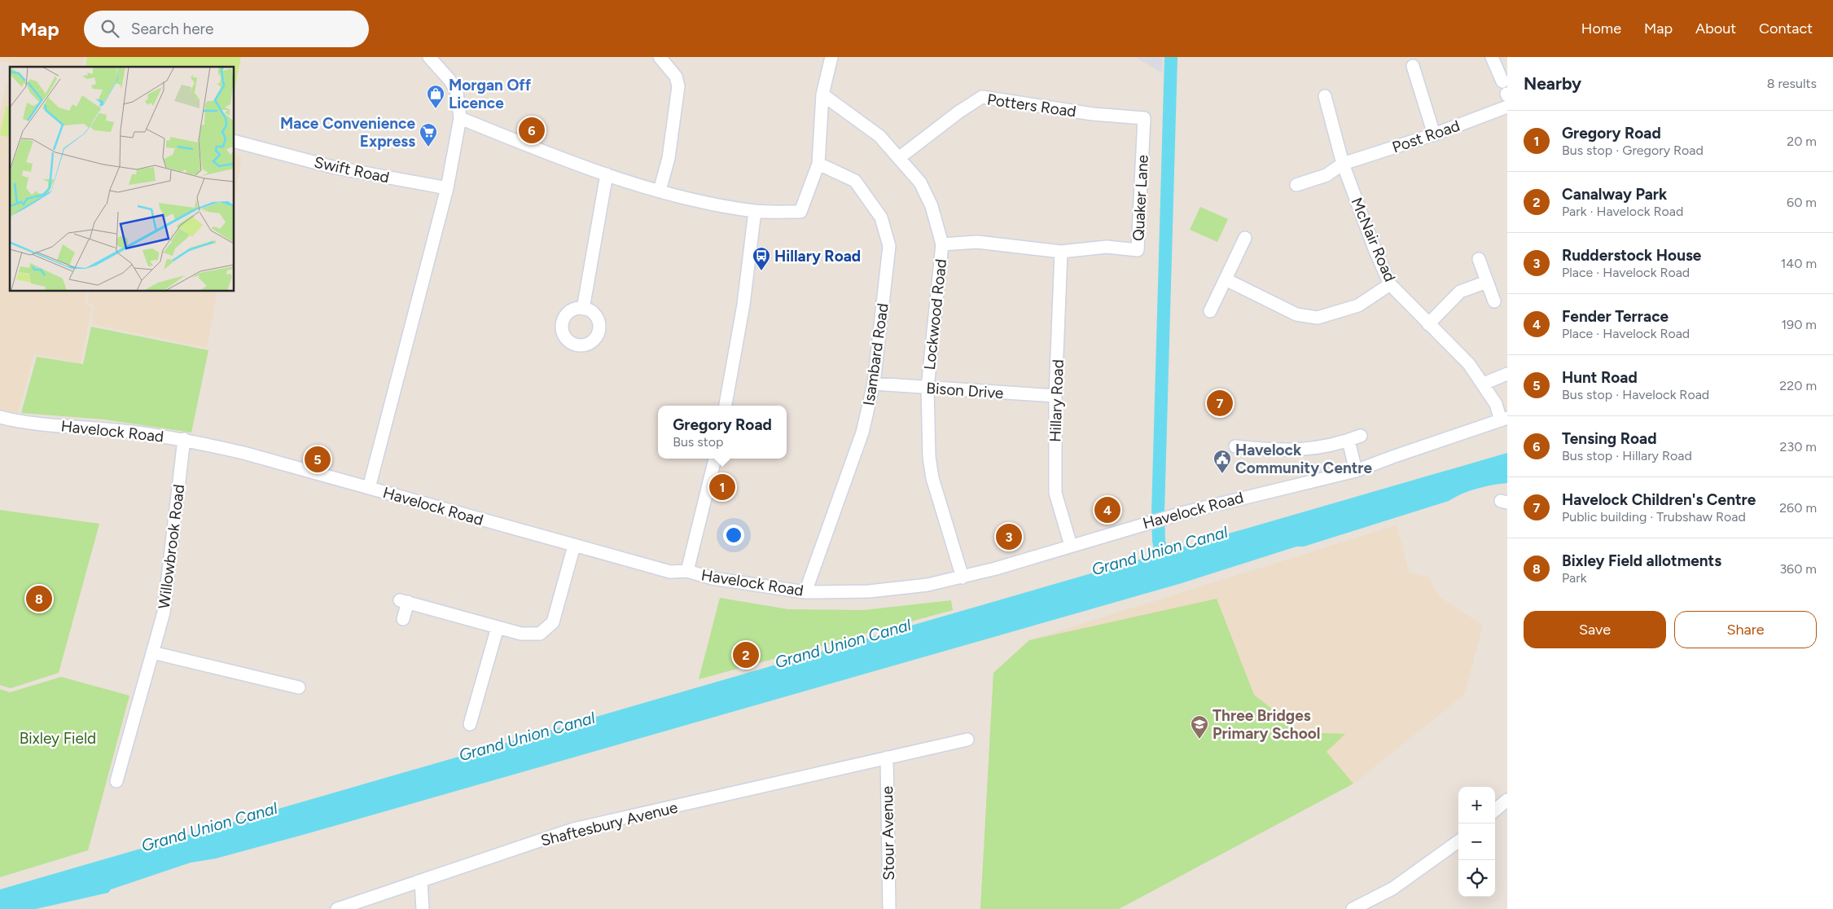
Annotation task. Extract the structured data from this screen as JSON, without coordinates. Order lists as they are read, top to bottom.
{
  "streets": {
    "street": [
      "Potters Road",
      "Post Road",
      "Swift Road",
      "Quaker Lane",
      "McNair Road",
      "Lockwood Road",
      "Isambard Road",
      "Bison Drive",
      "Hillary Road",
      "Havelock Road",
      "Willowbrook Road",
      "Shaftesbury Avenue",
      "Stour Avenue"
    ]
  },
  "crossings": [
    ["Potters Road", "Quaker Lane"],
    ["Potters Road", "Lockwood Road"],
    ["Post Road", "McNair Road"],
    ["Quaker Lane", "Hillary Road"],
    ["McNair Road", "Havelock Road"],
    ["Lockwood Road", "Bison Drive"],
    ["Lockwood Road", "Havelock Road"],
    ["Isambard Road", "Bison Drive"],
    ["Isambard Road", "Havelock Road"],
    ["Bison Drive", "Hillary Road"],
    ["Hillary Road", "Havelock Road"],
    ["Havelock Road", "Willowbrook Road"],
    ["Shaftesbury Avenue", "Stour Avenue"]
  ],
  "water": ["Grand Union Canal"],
  "parks": ["Bixley Field"],
  "places": {
    "shop": ["Morgan Off Licence"],
    "supermarket": ["Mace Convenience Express"],
    "bus stop": ["Hillary Road"],
    "public building": ["Havelock Community Centre"],
    "school or university": ["Three Bridges Primary School"]
  },
  "page": {
    "header": "Map",
    "search": "Search here",
    "nav": [
      "Home",
      "Map",
      "About",
      "Contact"
    ],
    "heading": ["Nearby", "8 results"],
    "list": [
      {
        "mark": "1",
        "name": "Gregory Road",
        "note": "Bus stop · Gregory Road",
        "value": "20 m"
      },
      {
        "mark": "2",
        "name": "Canalway Park",
        "note": "Park · Havelock Road",
        "value": "60 m"
      },
      {
        "mark": "3",
        "name": "Rudderstock House",
        "note": "Place · Havelock Road",
        "value": "140 m"
      },
      {
        "mark": "4",
        "name": "Fender Terrace",
        "note": "Place · Havelock Road",
        "value": "190 m"
      },
      {
        "mark": "5",
        "name": "Hunt Road",
        "note": "Bus stop · Havelock Road",
        "value": "220 m"
      },
      {
        "mark": "6",
        "name": "Tensing Road",
        "note": "Bus stop · Hillary Road",
        "value": "230 m"
      },
      {
        "mark": "7",
        "name": "Havelock Children's Centre",
        "note": "Public building · Trubshaw Road",
        "value": "260 m"
      },
      {
        "mark": "8",
        "name": "Bixley Field allotments",
        "note": "Park",
        "value": "360 m"
      }
    ],
    "pins": [
      "6",
      "7",
      "5",
      "1",
      "4",
      "3",
      "8",
      "2"
    ],
    "popup": ["Gregory Road", "Bus stop"],
    "buttons": ["Save", "Share"],
    "map_buttons": ["+", "−"]
  }
}
